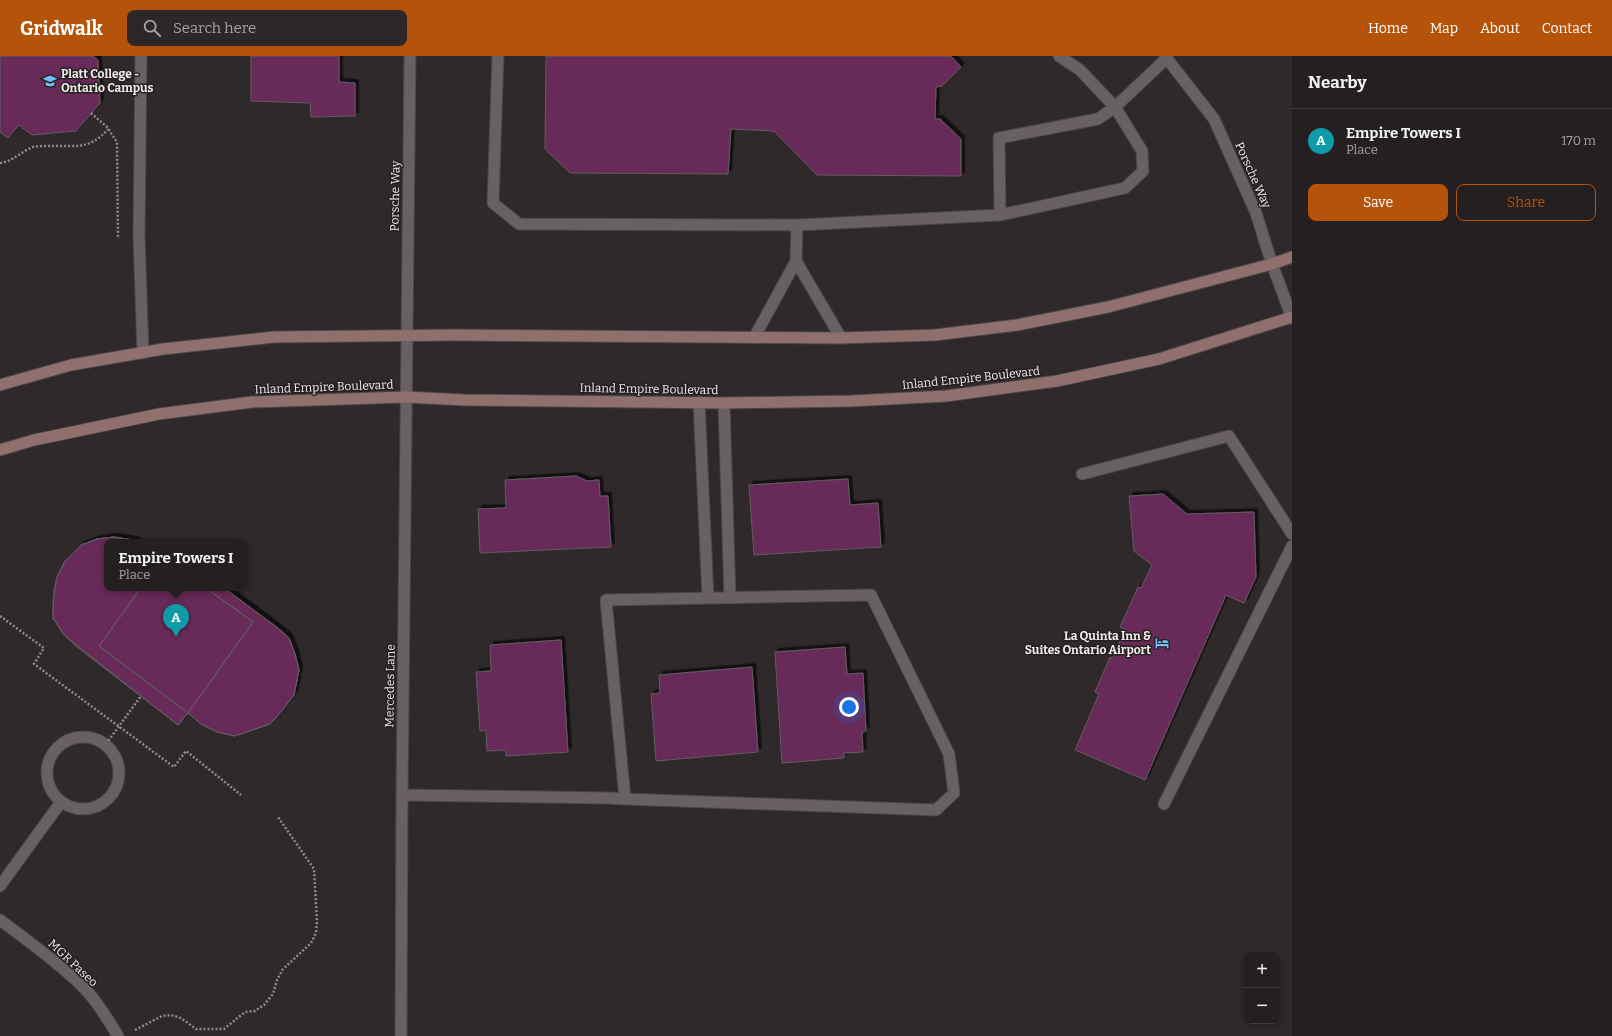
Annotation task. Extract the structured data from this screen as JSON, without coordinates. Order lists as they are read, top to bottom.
{
  "streets": {
    "main road": ["Inland Empire Boulevard"],
    "street": ["Porsche Way", "Mercedes Lane", "MGR Paseo"]
  },
  "crossings": [
    ["Porsche Way", "Inland Empire Boulevard"],
    ["Porsche Way", "Mercedes Lane"],
    ["Inland Empire Boulevard", "Mercedes Lane"]
  ],
  "places": {
    "school or university": ["Platt College - Ontario Campus"],
    "hotel": ["La Quinta Inn & Suites Ontario Airport"]
  },
  "page": {
    "header": "Gridwalk",
    "search": "Search here",
    "nav": [
      "Home",
      "Map",
      "About",
      "Contact"
    ],
    "heading": "Nearby",
    "list": [
      {
        "mark": "A",
        "name": "Empire Towers I",
        "note": "Place",
        "value": "170 m"
      }
    ],
    "buttons": ["Save", "Share"],
    "popup": ["Empire Towers I", "Place"],
    "pins": "A",
    "map_buttons": ["+", "−"]
  }
}
